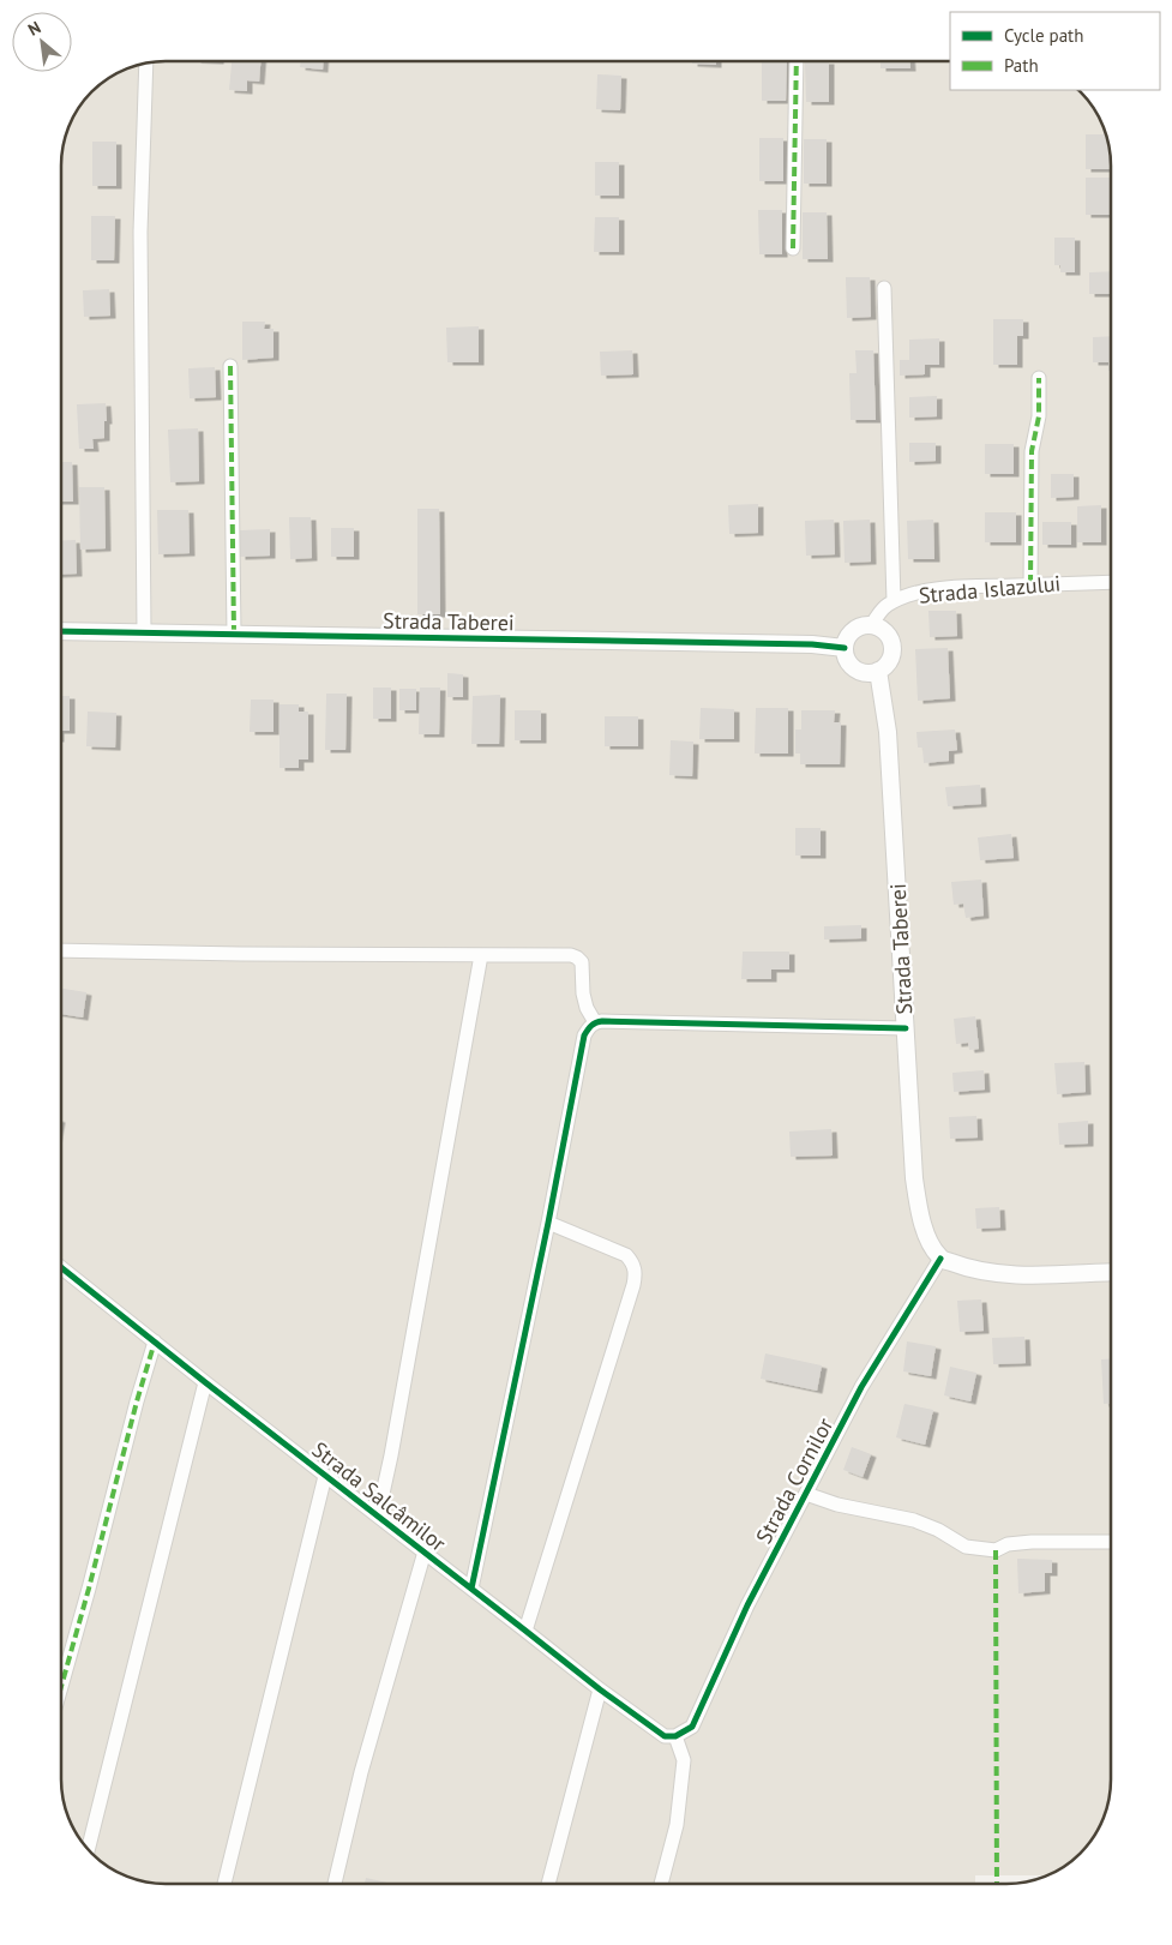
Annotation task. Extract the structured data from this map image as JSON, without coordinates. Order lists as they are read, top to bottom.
{
  "streets": {
    "street": [
      "Strada Islazului",
      "Strada Taberei",
      "Strada Cornilor",
      "Strada Salcâmilor"
    ]
  },
  "crossings": [
    ["Strada Islazului", "Strada Taberei"],
    ["Strada Taberei", "Strada Cornilor"],
    ["Strada Cornilor", "Strada Salcâmilor"]
  ],
  "legend": ["Cycle path", "Path"],
  "north": "top left"
}
